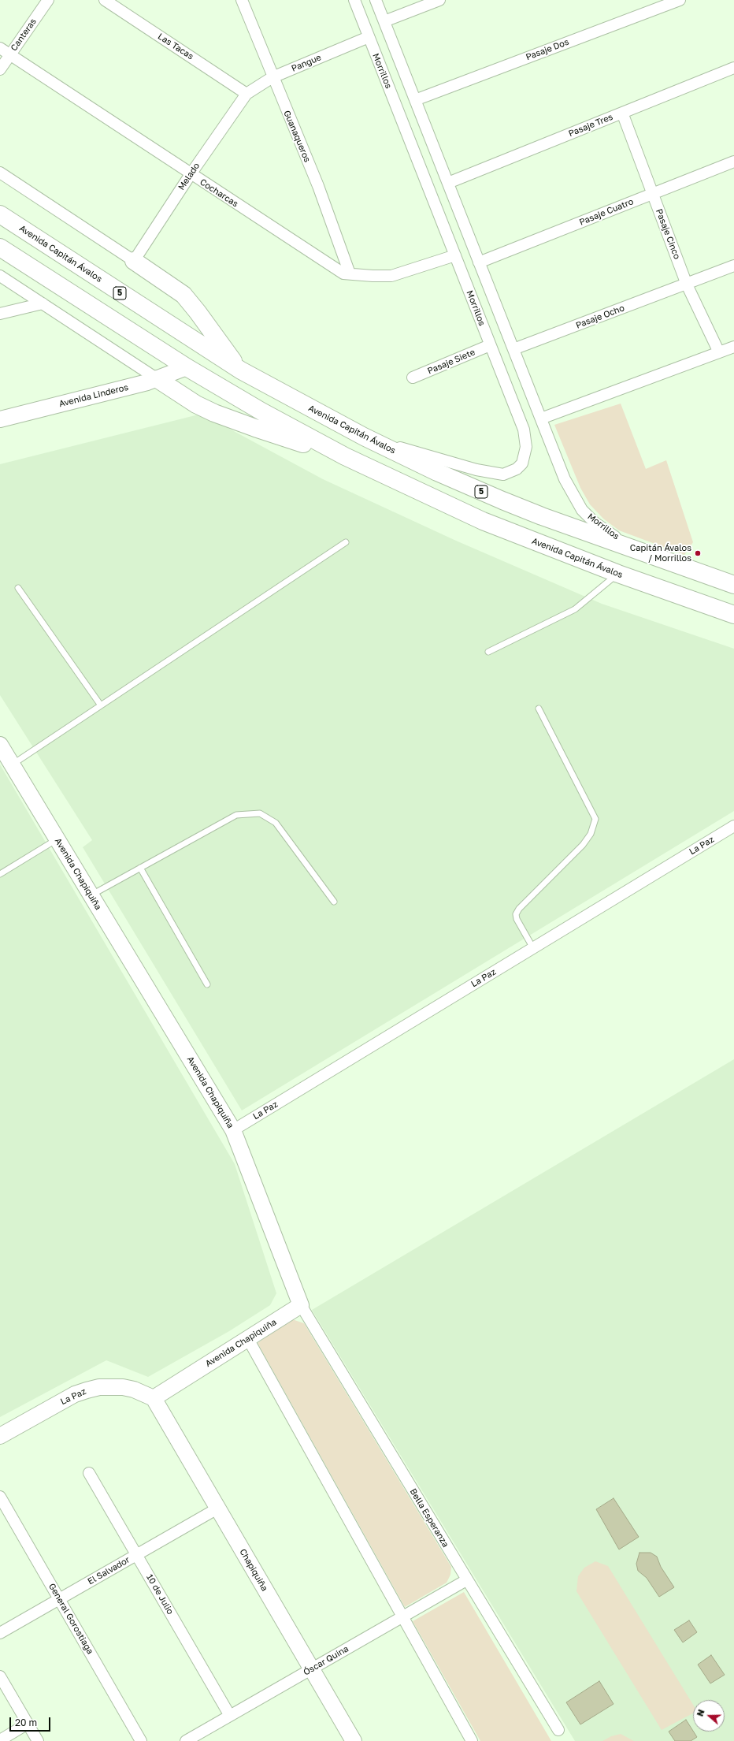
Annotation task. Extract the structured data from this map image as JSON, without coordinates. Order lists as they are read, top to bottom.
{
  "streets": {
    "highway": ["Avenida Capitán Ávalos", "5"],
    "street": [
      "Canteras",
      "Las Tacas",
      "Pasaje Dos",
      "Pangue",
      "Morrillos",
      "Pasaje Tres",
      "Guanaqueros",
      "Melado",
      "Cocharcas",
      "Pasaje Cuatro",
      "Pasaje Cinco",
      "Pasaje Ocho",
      "Pasaje Siete",
      "Avenida Linderos",
      "La Paz",
      "Avenida Chapiquiña",
      "Bella Esperanza",
      "Chapiquiña",
      "El Salvador",
      "10 de Julio",
      "General Gorostiaga",
      "Óscar Quina"
    ]
  },
  "crossings": [
    ["Canteras", "Cocharcas"],
    ["Las Tacas", "Pangue"],
    ["Las Tacas", "Melado"],
    ["Pasaje Dos", "Morrillos"],
    ["Pangue", "Morrillos"],
    ["Pangue", "Guanaqueros"],
    ["Pangue", "Melado"],
    ["Morrillos", "Pasaje Tres"],
    ["Morrillos", "Cocharcas"],
    ["Morrillos", "Pasaje Cuatro"],
    ["Morrillos", "Avenida Capitán Ávalos"],
    ["Morrillos", "Pasaje Ocho"],
    ["Morrillos", "Pasaje Siete"],
    ["Pasaje Tres", "Pasaje Cinco"],
    ["Guanaqueros", "Cocharcas"],
    ["Melado", "Cocharcas"],
    ["Pasaje Cuatro", "Pasaje Cinco"],
    ["Pasaje Cinco", "Pasaje Ocho"],
    ["Avenida Capitán Ávalos", "Avenida Linderos"],
    ["La Paz", "Avenida Chapiquiña"],
    ["La Paz", "Chapiquiña"],
    ["Avenida Chapiquiña", "Bella Esperanza"],
    ["Avenida Chapiquiña", "Chapiquiña"],
    ["Bella Esperanza", "Óscar Quina"],
    ["Chapiquiña", "El Salvador"],
    ["Chapiquiña", "Óscar Quina"],
    ["El Salvador", "10 de Julio"],
    ["El Salvador", "General Gorostiaga"],
    ["10 de Julio", "Óscar Quina"]
  ],
  "places": ["Capitán Ávalos / Morrillos"],
  "scale_bar": "20 m",
  "north": "left"
}
